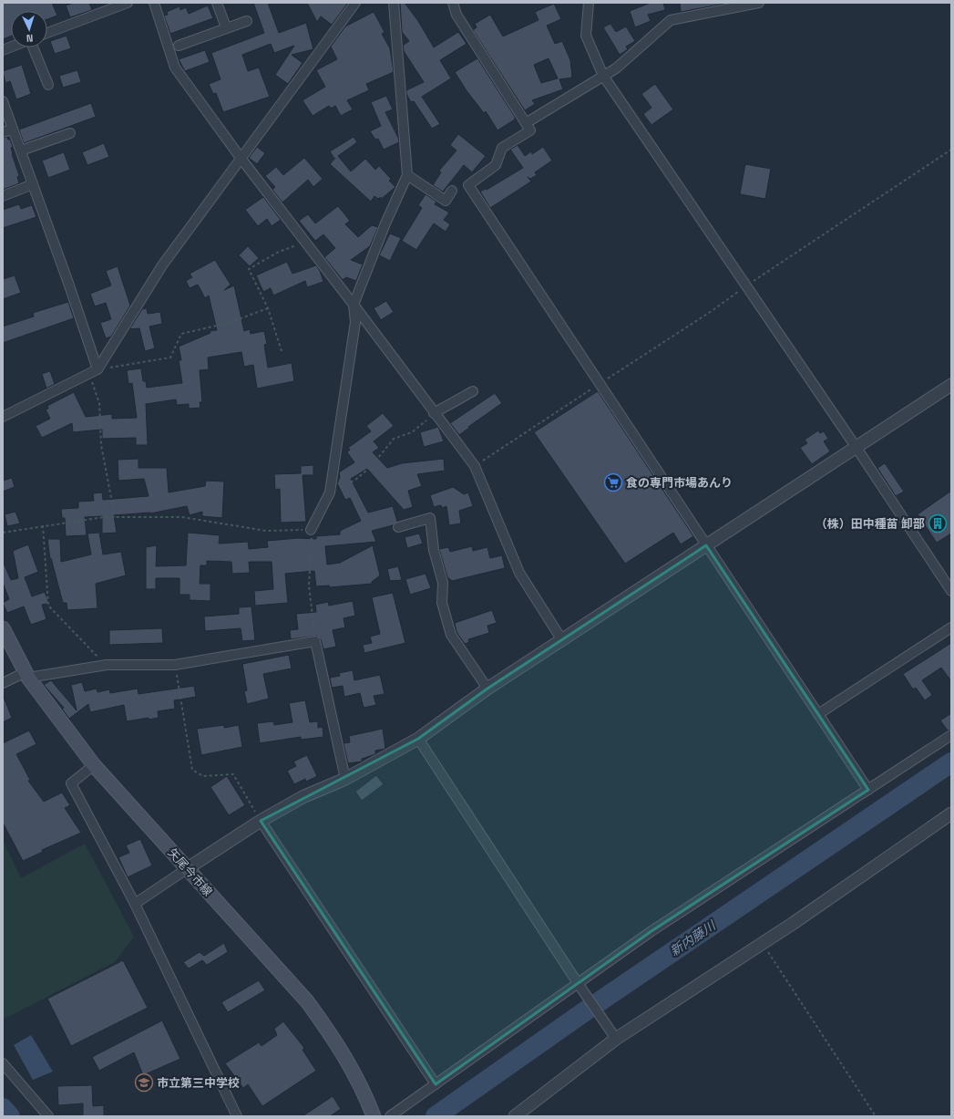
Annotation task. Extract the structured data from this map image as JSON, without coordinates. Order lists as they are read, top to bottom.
{
  "streets": {
    "main road": ["矢尾今市線"]
  },
  "water": ["新内藤川"],
  "places": {
    "supermarket": ["食の専門市場あんり"],
    "building": ["（株）田中種苗 卸部"],
    "school or university": ["市立第三中学校"]
  },
  "north": "bottom"
}
